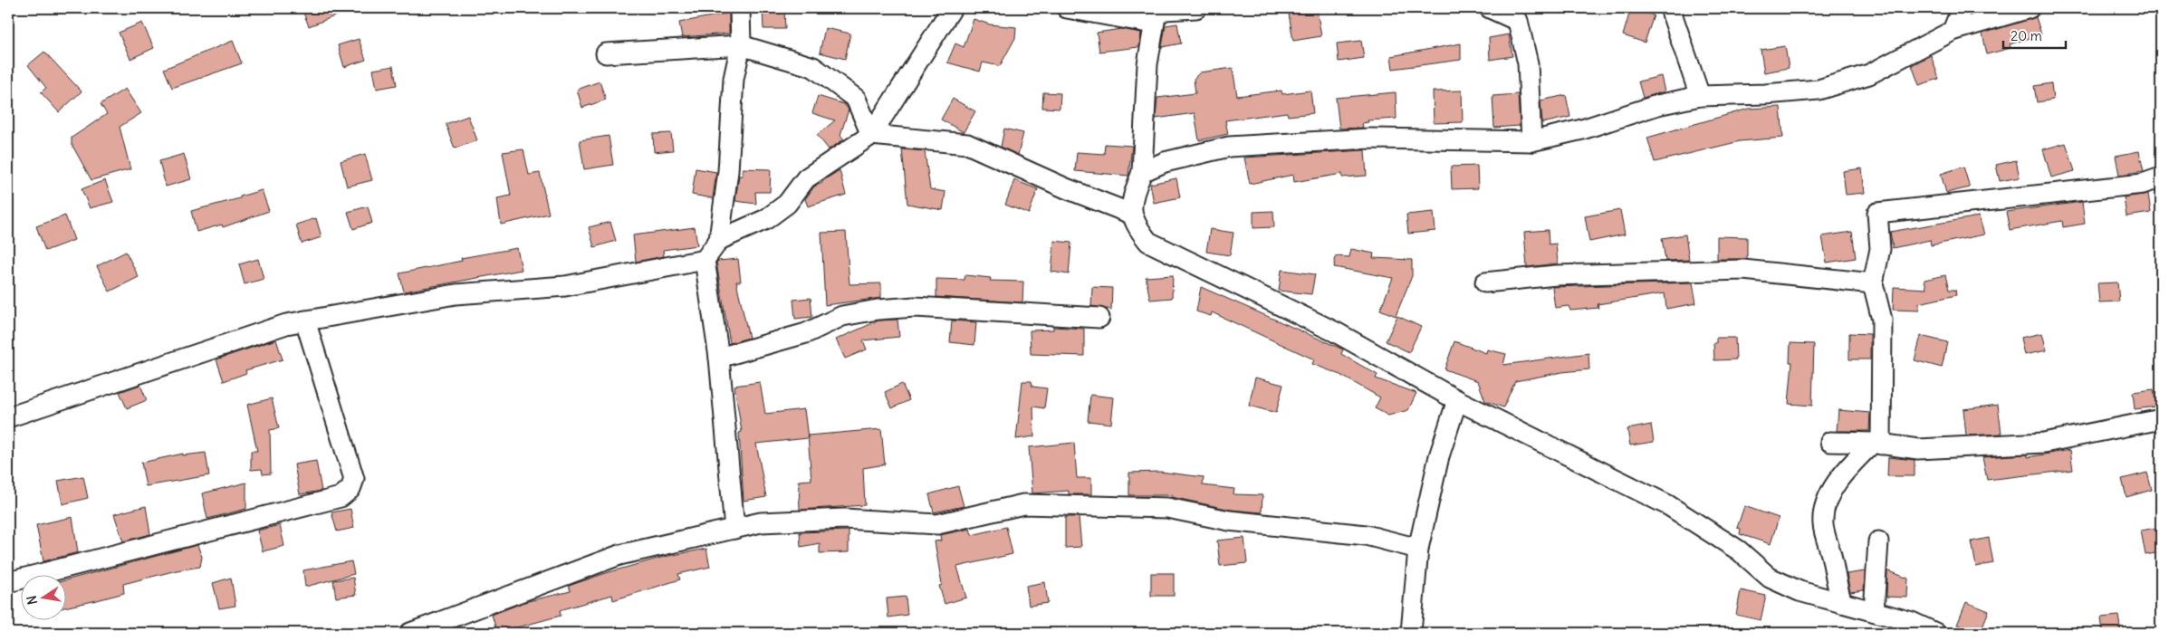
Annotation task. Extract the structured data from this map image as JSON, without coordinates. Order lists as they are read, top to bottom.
{
  "scale_bar": "20 m",
  "north": "left"
}
